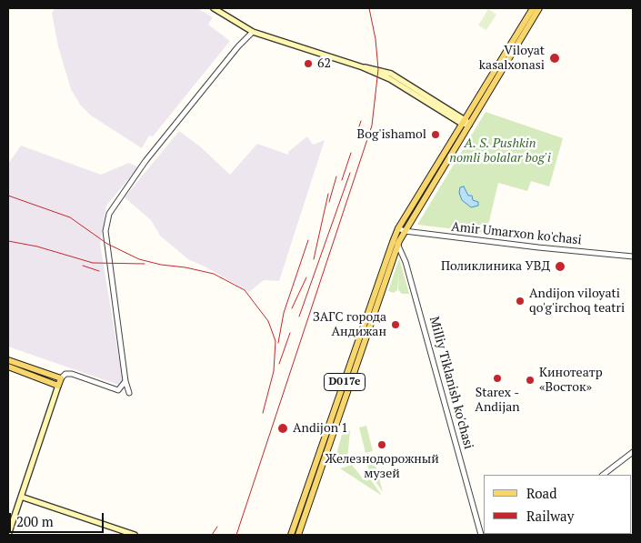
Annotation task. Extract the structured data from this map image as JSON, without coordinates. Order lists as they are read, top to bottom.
{
  "streets": {
    "main road": ["D017e"],
    "street": ["Amir Umarxon ko'chasi", "Milliy Tiklanish ko'chasi"]
  },
  "crossings": [
    ["Amir Umarxon ko'chasi", "D017e"],
    ["D017e", "Milliy Tiklanish ko'chasi"]
  ],
  "parks": ["A. S. Pushkin nomli bolalar bog'i"],
  "places": [
    "Viloyat kasalxonasi",
    "62",
    "Bog'ishamol",
    "Поликлиника УВД",
    "Andijon viloyati qo'g'irchoq teatri",
    "ЗАГС города Андижан",
    "Starex - Andijan",
    "Кинотеатр «Восток»",
    "Andijon 1",
    "Железнодорожный музей"
  ],
  "legend": ["Road", "Railway"],
  "scale_bar": "200 m"
}
